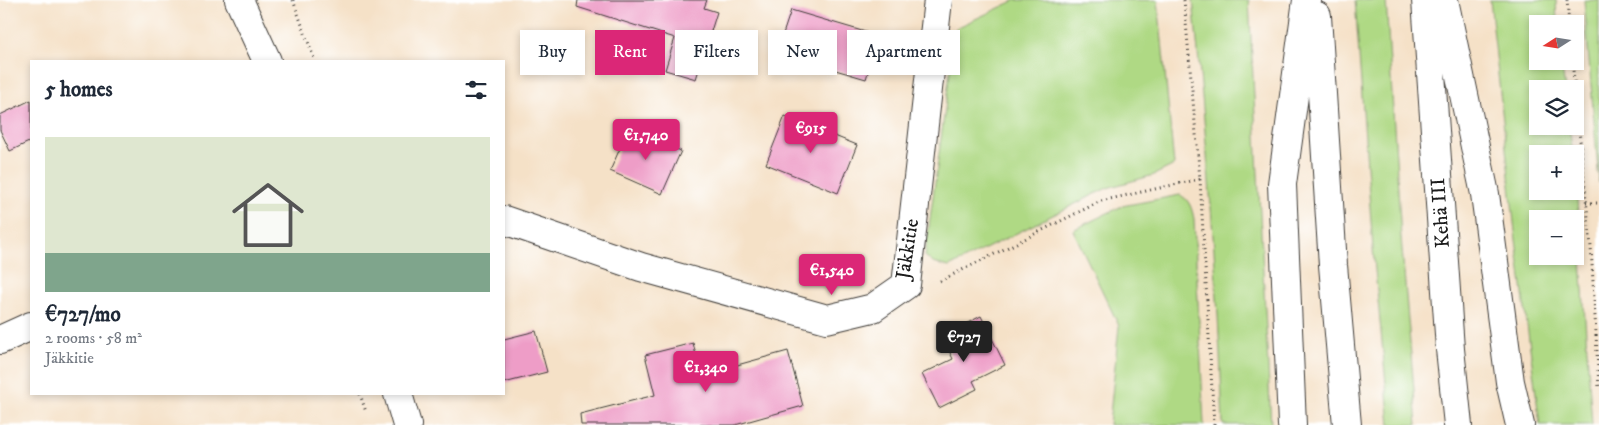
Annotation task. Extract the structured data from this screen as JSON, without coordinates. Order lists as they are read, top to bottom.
{
  "streets": {
    "main road": ["Kehä III", "Jäkkitie"]
  },
  "north": "left",
  "page": {
    "map_buttons": ["+", "−"],
    "chip": [
      "Buy",
      "Rent",
      "Filters",
      "New",
      "Apartment"
    ],
    "heading": "5 homes",
    "price": [
      "€915",
      "€1,740",
      "€1,540",
      "€727",
      "€1,340"
    ],
    "list": [
      {
        "name": "€727/mo",
        "note": "2 rooms · 58 m² · Jäkkitie"
      }
    ]
  }
}
